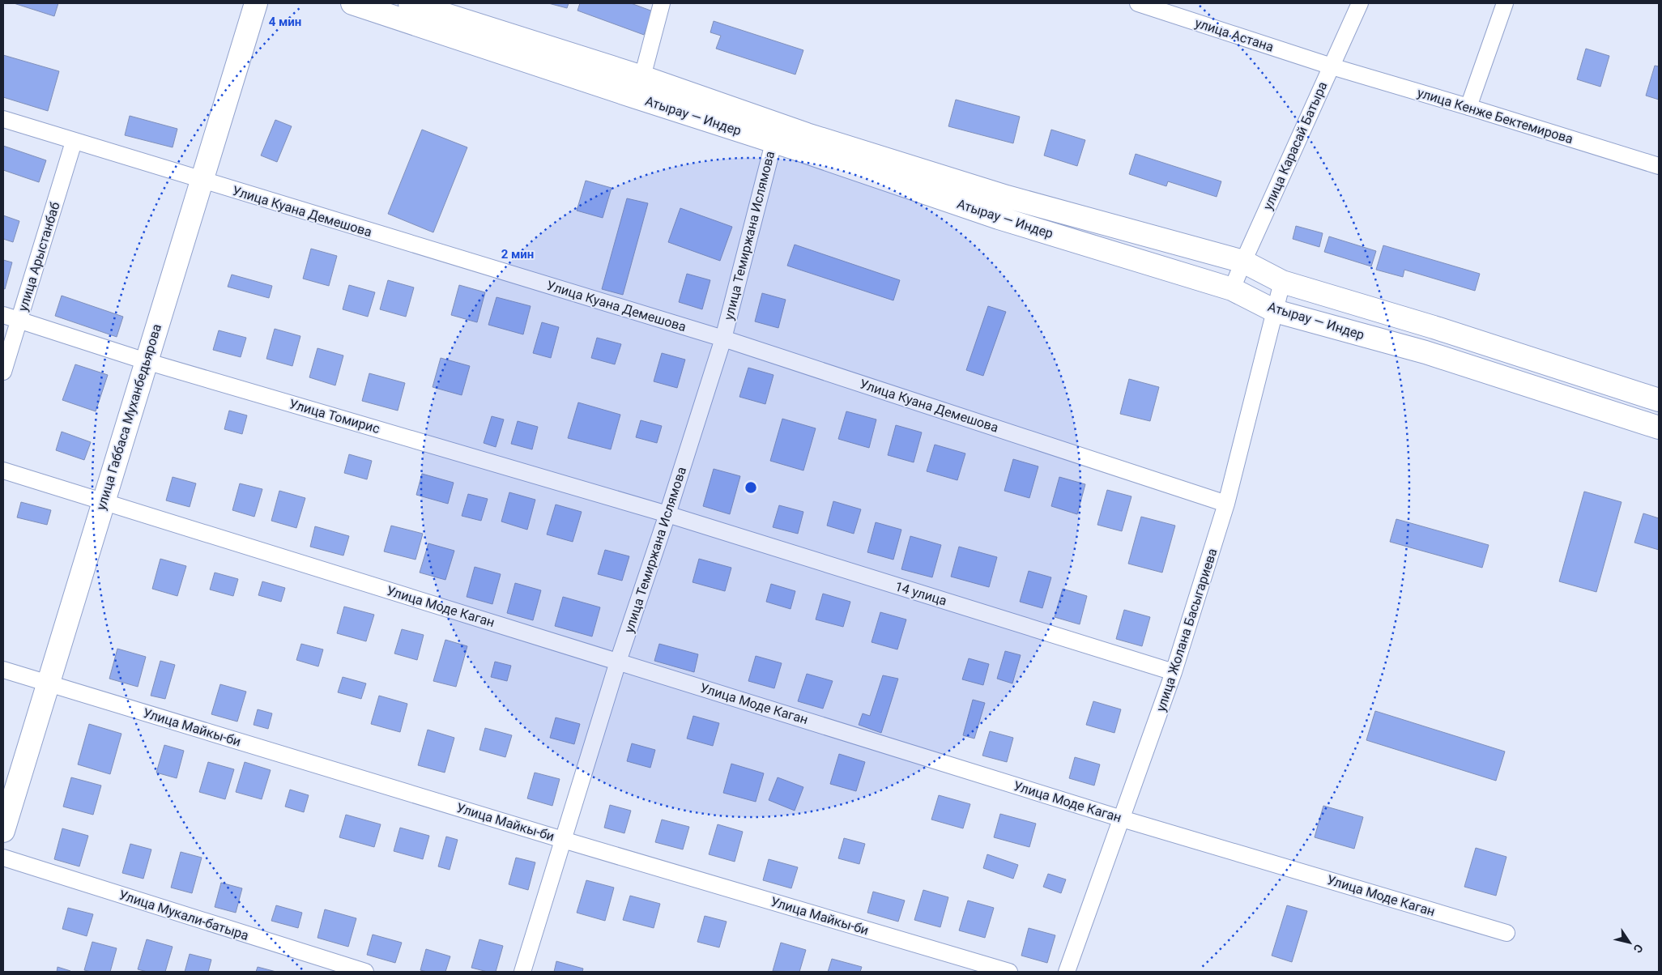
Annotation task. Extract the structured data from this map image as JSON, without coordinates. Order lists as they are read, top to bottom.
{
  "streets": {
    "main road": ["Атырау — Индер", "улица Габбаса Муханбедьярова"],
    "street": [
      "улица Астана",
      "улица Кенже Бектемирова",
      "улица Карасай Батыра",
      "Улица Куана Демешова",
      "улица Темиржана Ислямова",
      "улица Арыстанбаб",
      "Улица Томирис",
      "14 улица",
      "Улица Моде Каган",
      "улица Жолана Басыгариева",
      "Улица Майкы-би",
      "Улица Мукали-батыра"
    ]
  },
  "crossings": [
    ["улица Астана", "улица Кенже Бектемирова"],
    ["улица Астана", "улица Карасай Батыра"],
    ["Атырау — Индер", "улица Карасай Батыра"],
    ["Атырау — Индер", "улица Темиржана Ислямова"],
    ["Атырау — Индер", "улица Жолана Басыгариева"],
    ["улица Кенже Бектемирова", "улица Карасай Батыра"],
    ["Улица Куана Демешова", "улица Темиржана Ислямова"],
    ["Улица Куана Демешова", "улица Арыстанбаб"],
    ["Улица Куана Демешова", "улица Габбаса Муханбедьярова"],
    ["Улица Куана Демешова", "улица Жолана Басыгариева"],
    ["улица Темиржана Ислямова", "Улица Томирис"],
    ["улица Темиржана Ислямова", "14 улица"],
    ["улица Темиржана Ислямова", "Улица Моде Каган"],
    ["улица Темиржана Ислямова", "Улица Майкы-би"],
    ["улица Арыстанбаб", "Улица Томирис"],
    ["Улица Томирис", "улица Габбаса Муханбедьярова"],
    ["Улица Томирис", "14 улица"],
    ["улица Габбаса Муханбедьярова", "Улица Моде Каган"],
    ["улица Габбаса Муханбедьярова", "Улица Майкы-би"],
    ["14 улица", "улица Жолана Басыгариева"],
    ["Улица Моде Каган", "улица Жолана Басыгариева"]
  ],
  "north": "bottom right",
  "rings": ["4 мин", "2 мин"]
}
